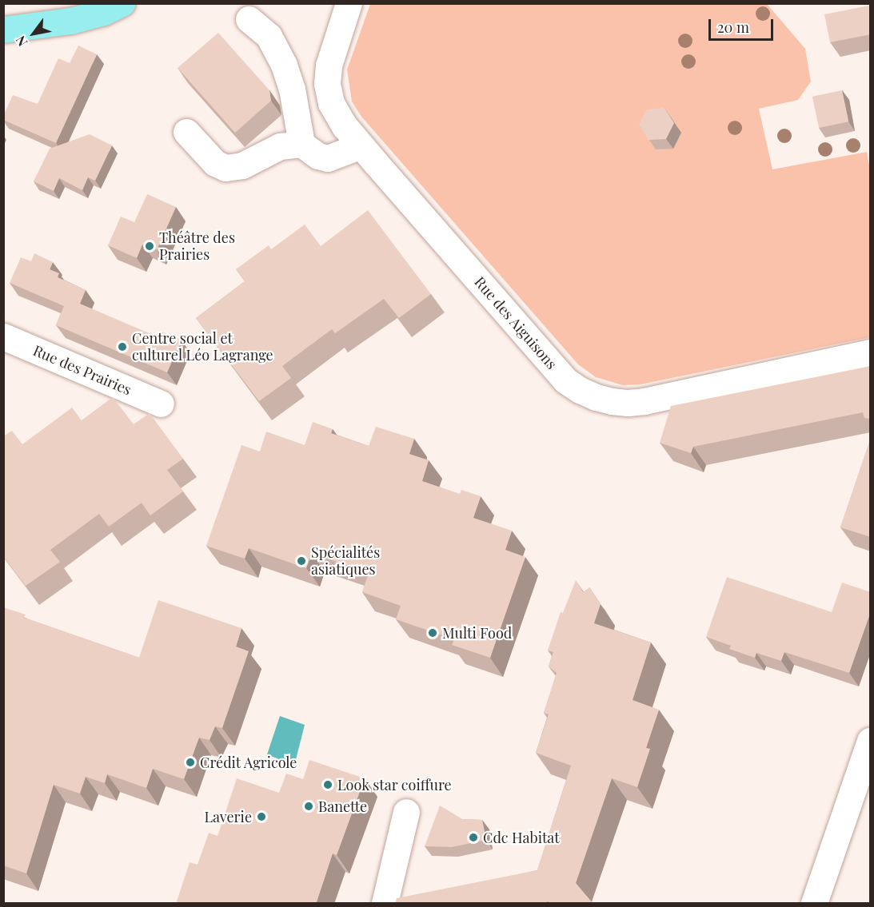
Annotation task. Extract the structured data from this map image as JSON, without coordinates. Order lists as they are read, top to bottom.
{
  "streets": {
    "street": ["Rue des Aiguisons", "Rue des Prairies"]
  },
  "places": [
    "Théâtre des Prairies",
    "Centre social et culturel Léo Lagrange",
    "Spécialités asiatiques",
    "Multi Food",
    "Crédit Agricole",
    "Look star coiffure",
    "Banette",
    "Laverie",
    "Cdc Habitat"
  ],
  "scale_bar": "20 m",
  "north": "bottom left"
}
